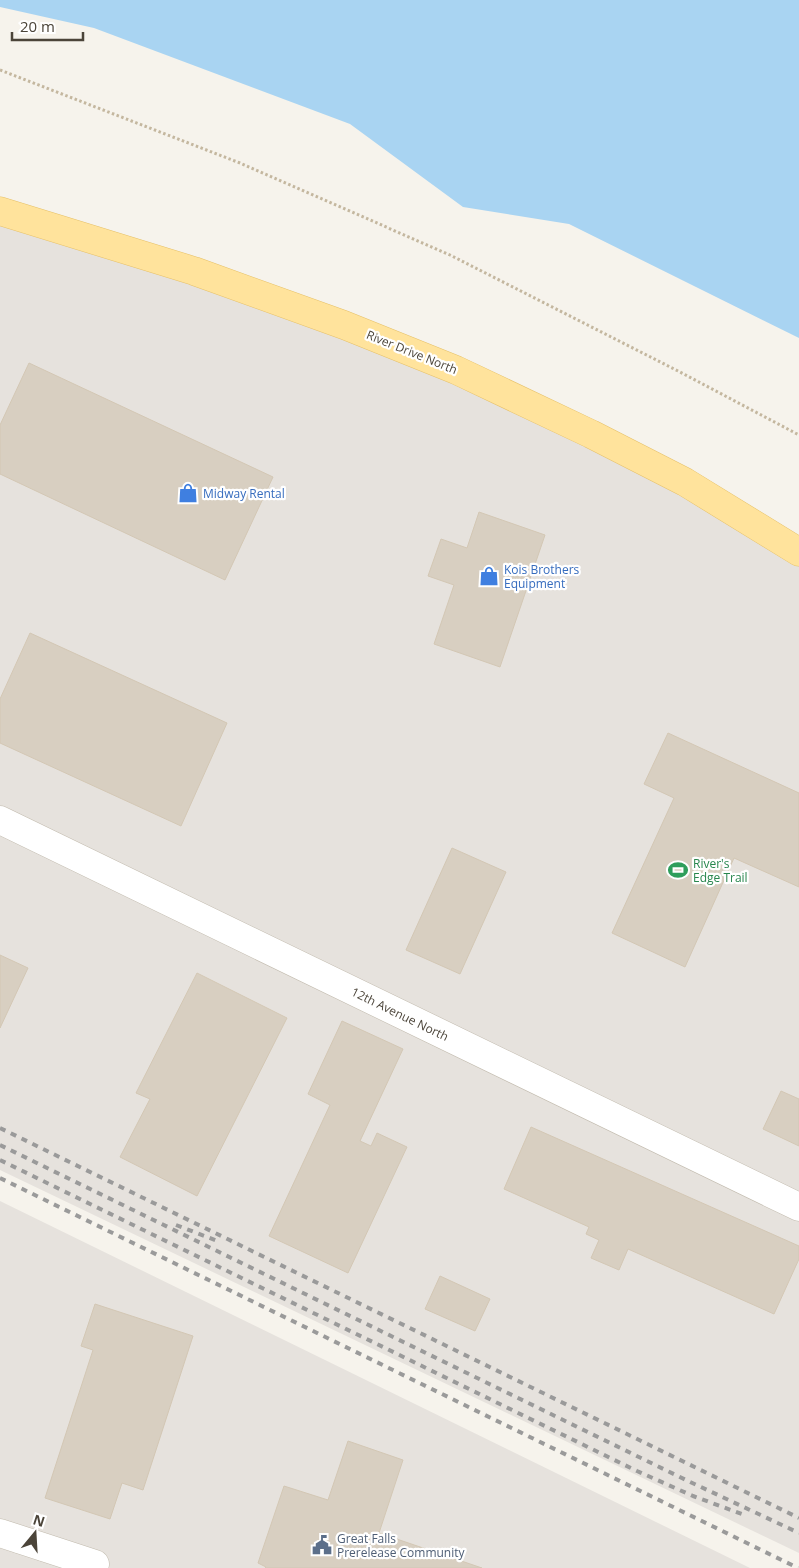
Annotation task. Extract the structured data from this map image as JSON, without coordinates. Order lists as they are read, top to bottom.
{
  "streets": {
    "main road": ["River Drive North"],
    "street": ["12th Avenue North"]
  },
  "places": {
    "shop": ["Midway Rental", "Kois Brothers Equipment"],
    "sports": ["River's Edge Trail"],
    "public building": ["Great Falls Prerelease Community"]
  },
  "scale_bar": "20 m",
  "north": "top"
}
